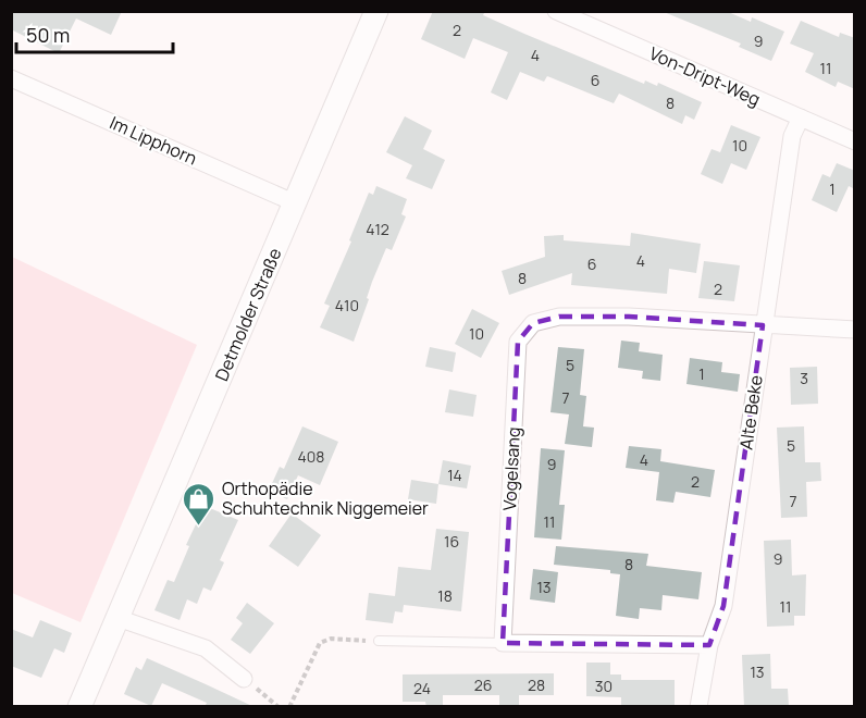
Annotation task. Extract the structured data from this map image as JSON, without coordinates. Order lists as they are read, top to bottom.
{
  "streets": {
    "street": [
      "Von-Dript-Weg",
      "Im Lipphorn",
      "Detmolder Straße",
      "Alte Beke",
      "Vogelsang"
    ]
  },
  "crossings": [
    ["Von-Dript-Weg", "Alte Beke"],
    ["Im Lipphorn", "Detmolder Straße"],
    ["Alte Beke", "Vogelsang"]
  ],
  "places": {
    "shop": ["Orthopädie Schuhtechnik Niggemeier"]
  },
  "house_numbers": [
    "2",
    "9",
    "4",
    "11",
    "6",
    "8",
    "10",
    "1",
    "412",
    "4",
    "6",
    "8",
    "2",
    "410",
    "10",
    "5",
    "1",
    "3",
    "7",
    "5",
    "408",
    "4",
    "9",
    "14",
    "2",
    "7",
    "11",
    "16",
    "9",
    "8",
    "13",
    "18",
    "11",
    "13",
    "26",
    "28",
    "30",
    "24"
  ],
  "scale_bar": "50 m"
}
